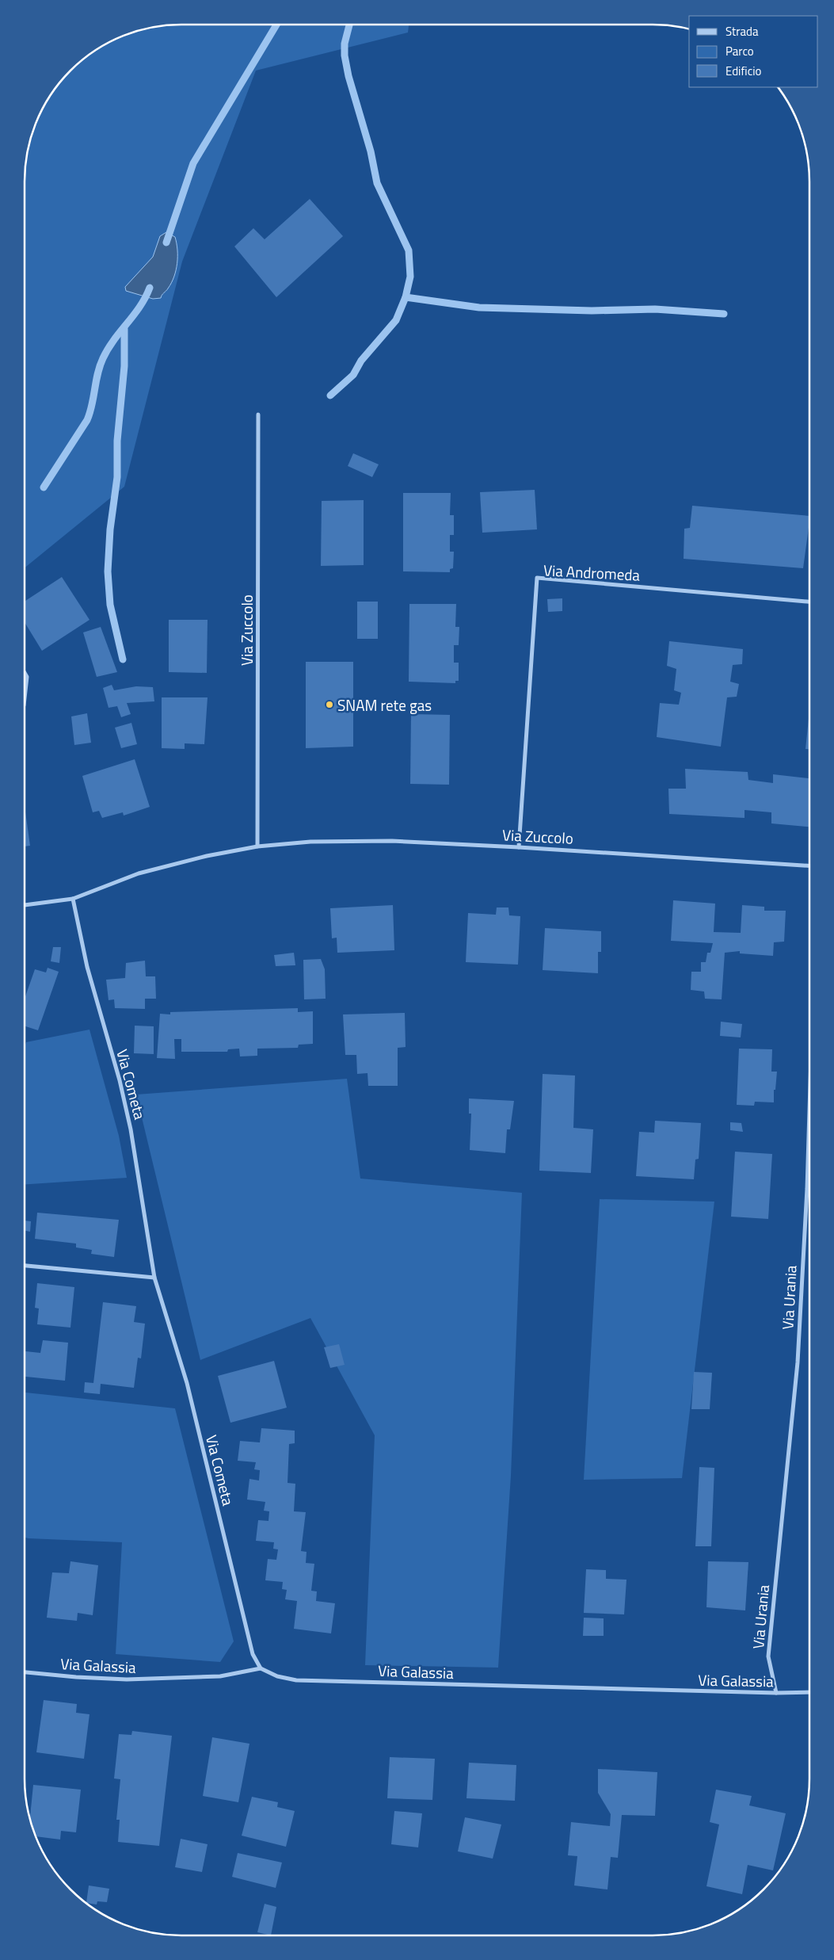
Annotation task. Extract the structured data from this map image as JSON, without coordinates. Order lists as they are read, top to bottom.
{
  "streets": {
    "street": [
      "Via Andromeda",
      "Via Zuccolo",
      "Via Cometa",
      "Via Urania",
      "Via Galassia"
    ]
  },
  "crossings": [
    ["Via Andromeda", "Via Zuccolo"],
    ["Via Zuccolo", "Via Cometa"],
    ["Via Cometa", "Via Galassia"],
    ["Via Urania", "Via Galassia"]
  ],
  "places": ["SNAM rete gas"],
  "legend": ["Strada", "Parco", "Edificio"]
}
